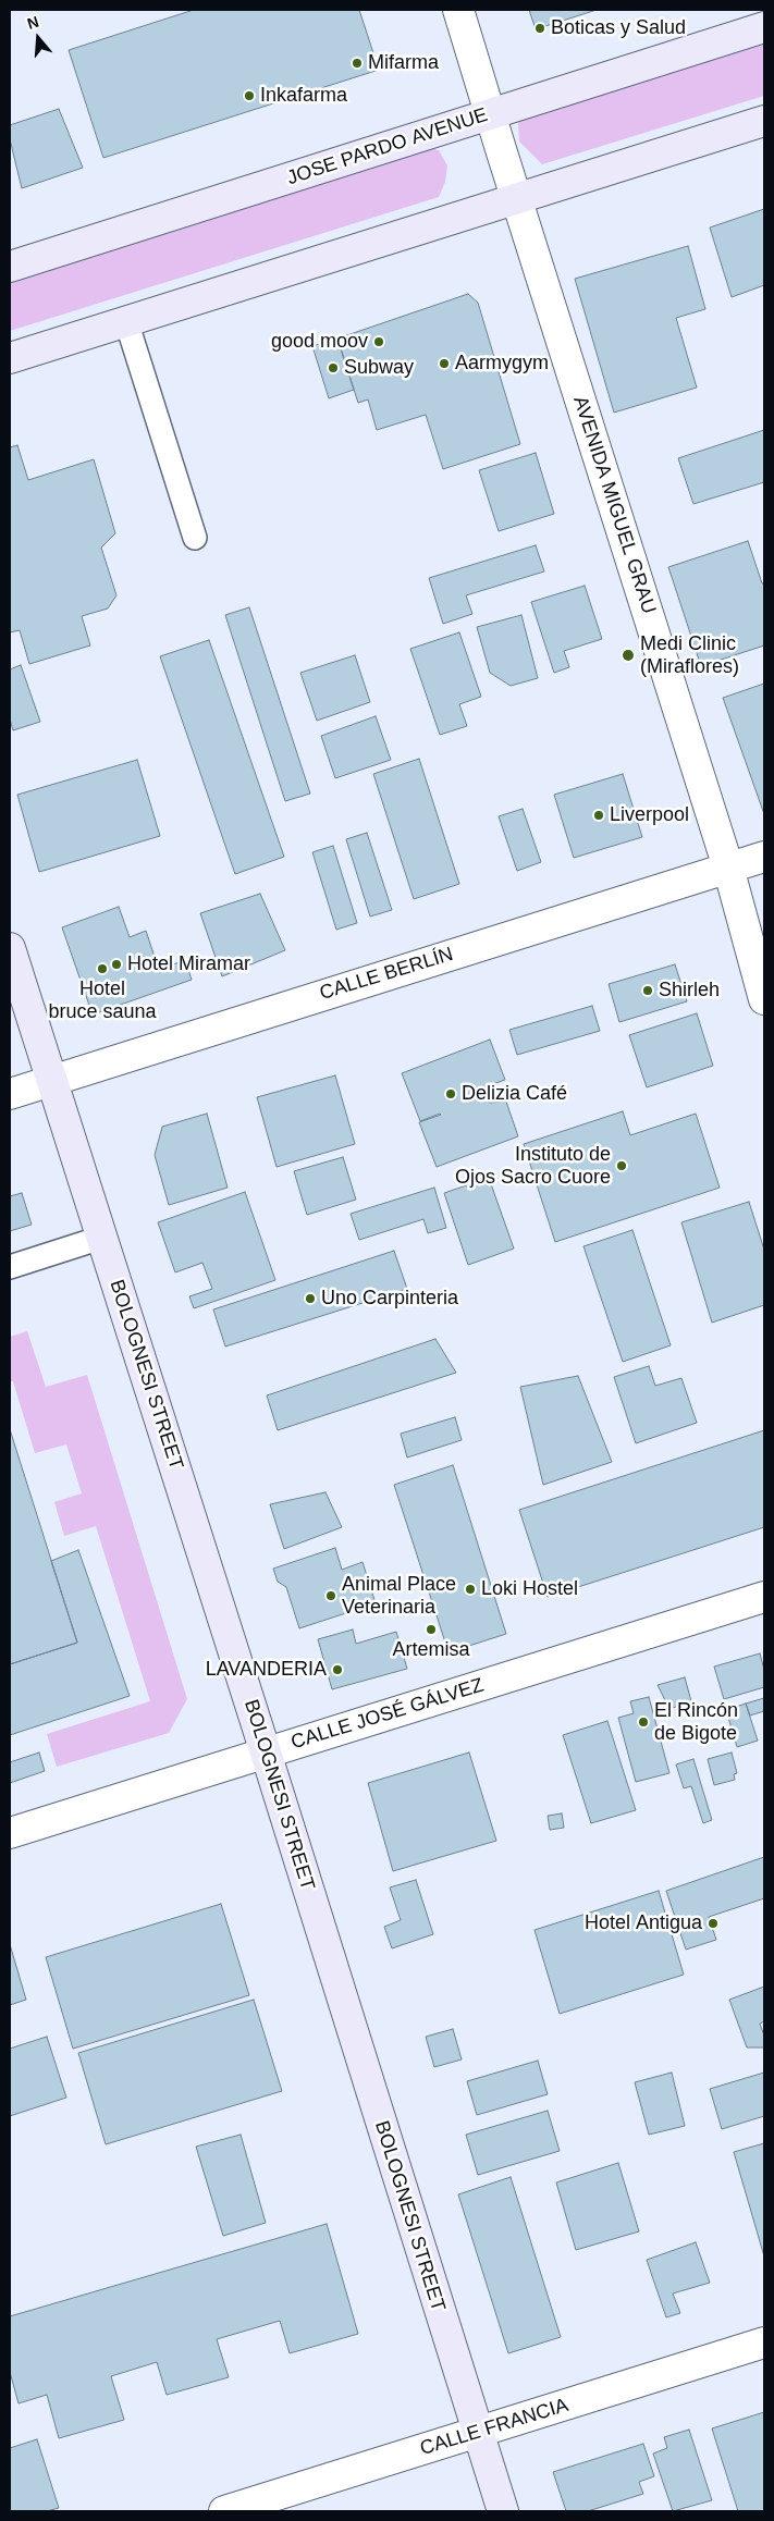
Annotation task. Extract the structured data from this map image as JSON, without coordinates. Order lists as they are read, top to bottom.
{
  "streets": {
    "main road": ["JOSE PARDO AVENUE", "BOLOGNESI STREET"],
    "street": [
      "AVENIDA MIGUEL GRAU",
      "CALLE BERLÍN",
      "CALLE JOSÉ GÁLVEZ",
      "CALLE FRANCIA"
    ]
  },
  "crossings": [
    ["JOSE PARDO AVENUE", "AVENIDA MIGUEL GRAU"],
    ["AVENIDA MIGUEL GRAU", "CALLE BERLÍN"],
    ["CALLE BERLÍN", "BOLOGNESI STREET"],
    ["BOLOGNESI STREET", "CALLE JOSÉ GÁLVEZ"],
    ["BOLOGNESI STREET", "CALLE FRANCIA"]
  ],
  "places": [
    "Boticas y Salud",
    "Mifarma",
    "Inkafarma",
    "good moov",
    "Aarmygym",
    "Subway",
    "Medi Clinic (Miraflores)",
    "Liverpool",
    "Hotel Miramar",
    "Hotel bruce sauna",
    "Shirleh",
    "Delizia Café",
    "Instituto de Ojos Sacro Cuore",
    "Uno Carpinteria",
    "Loki Hostel",
    "Animal Place Veterinaria",
    "Artemisa",
    "LAVANDERIA",
    "El Rincón de Bigote",
    "Hotel Antigua"
  ],
  "north": "top"
}
